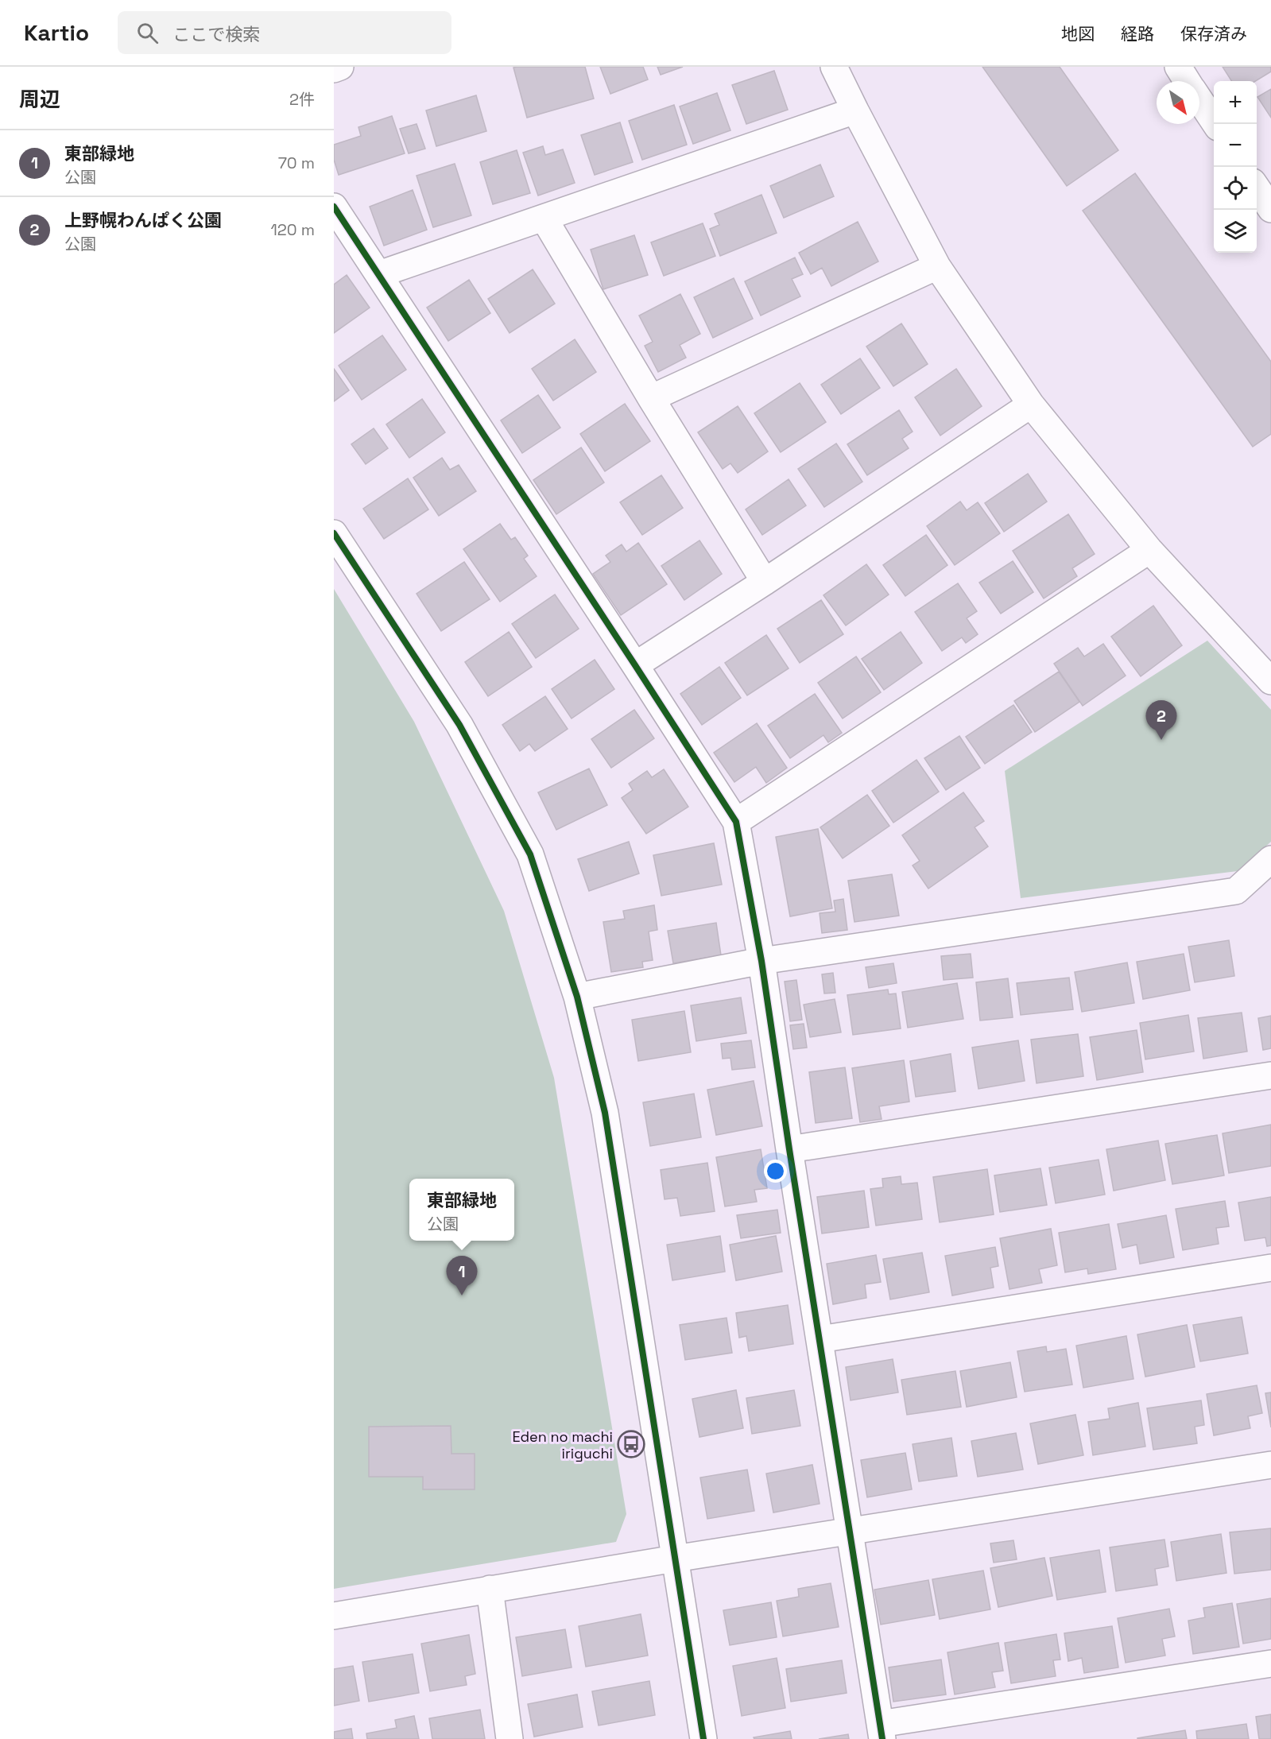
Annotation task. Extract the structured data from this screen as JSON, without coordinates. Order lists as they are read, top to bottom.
{
  "places": {
    "bus stop": ["Eden no machi iriguchi"]
  },
  "north": "bottom right",
  "page": {
    "header": "Kartio",
    "search": "ここで検索",
    "nav": ["地図", "経路", "保存済み"],
    "heading": ["周辺", "2件"],
    "map_buttons": ["+", "−"],
    "list": [
      {
        "mark": "1",
        "name": "東部緑地",
        "note": "公園",
        "value": "70 m"
      },
      {
        "mark": "2",
        "name": "上野幌わんぱく公園",
        "note": "公園",
        "value": "120 m"
      }
    ],
    "pins": ["2", "1"],
    "popup": ["東部緑地", "公園"]
  }
}
